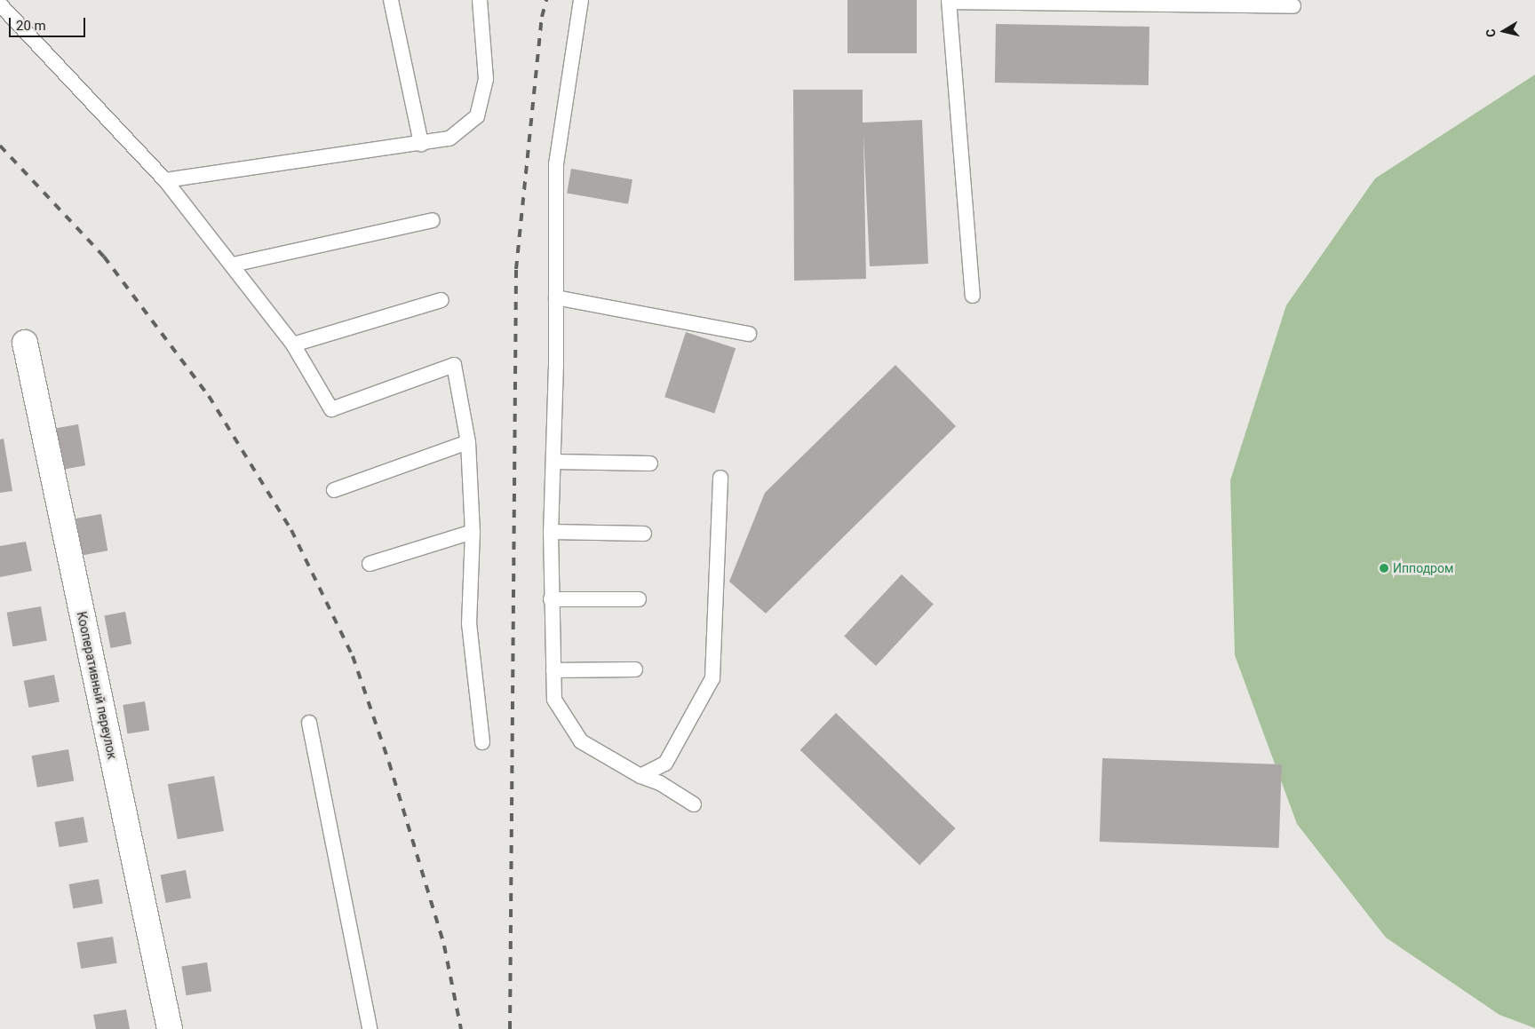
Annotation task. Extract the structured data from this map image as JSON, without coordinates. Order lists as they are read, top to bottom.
{
  "streets": {
    "street": ["Кооперативный переулок"]
  },
  "places": ["Ипподром"],
  "scale_bar": "20 m",
  "north": "left"
}
